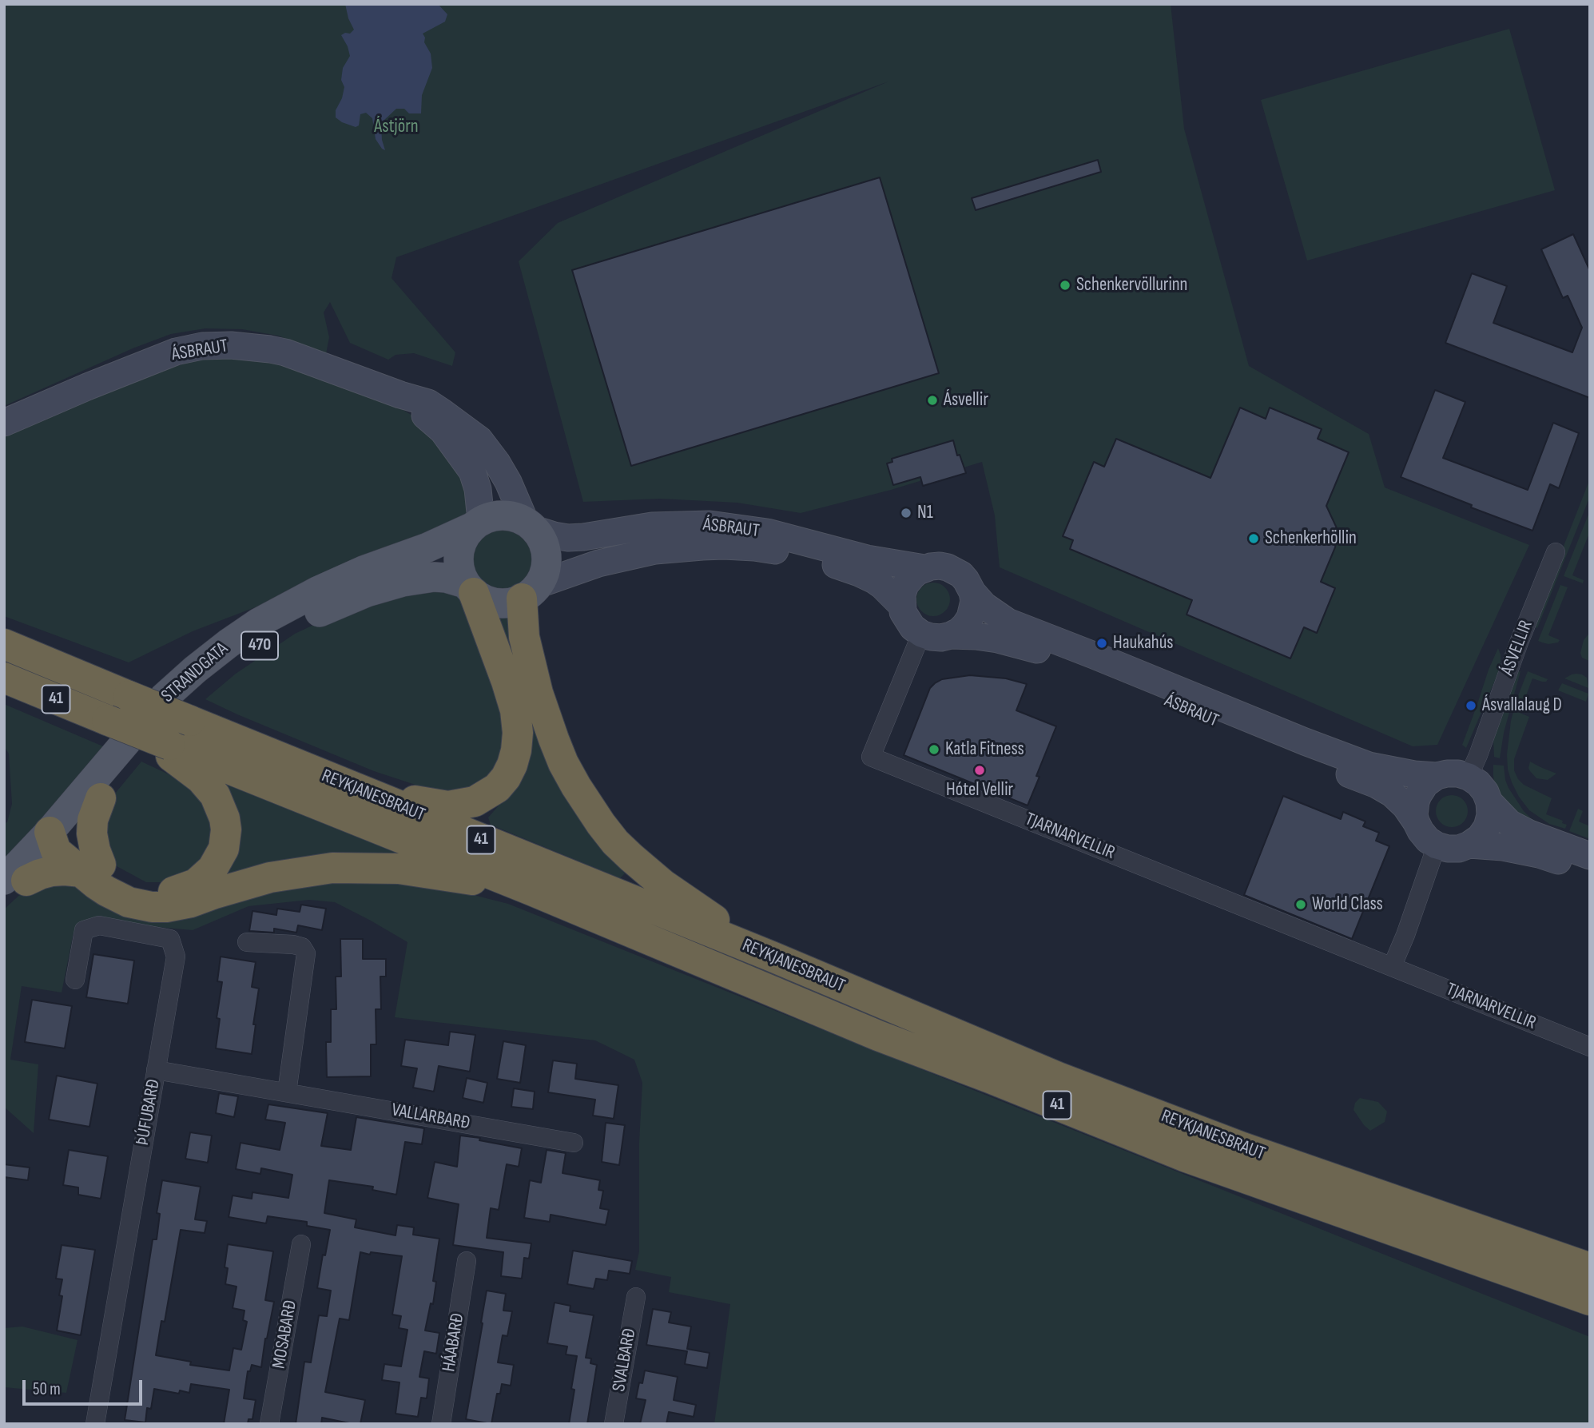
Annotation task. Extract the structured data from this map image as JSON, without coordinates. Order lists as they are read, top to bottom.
{
  "streets": {
    "highway": ["41", "REYKJANESBRAUT"],
    "main road": ["470", "STRANDGATA"],
    "street": [
      "ÁSBRAUT",
      "ÁSVELLIR",
      "TJARNARVELLIR",
      "ÞÚFUBARÐ",
      "VALLARBARÐ",
      "MOSABARÐ",
      "HÁABARÐ",
      "SVALBARÐ"
    ]
  },
  "crossings": [
    ["ÁSBRAUT", "470"],
    ["ÁSBRAUT", "ÁSVELLIR"],
    ["ÁSBRAUT", "STRANDGATA"],
    ["ÁSBRAUT", "TJARNARVELLIR"],
    ["470", "STRANDGATA"],
    ["ÞÚFUBARÐ", "VALLARBARÐ"]
  ],
  "parks": ["Ástjörn"],
  "places": [
    "Schenkervöllurinn",
    "Ásvellir",
    "N1",
    "Schenkerhöllin",
    "Haukahús",
    "Ásvallalaug D",
    "Katla Fitness",
    "Hótel Vellir",
    "World Class"
  ],
  "scale_bar": "50 m"
}
